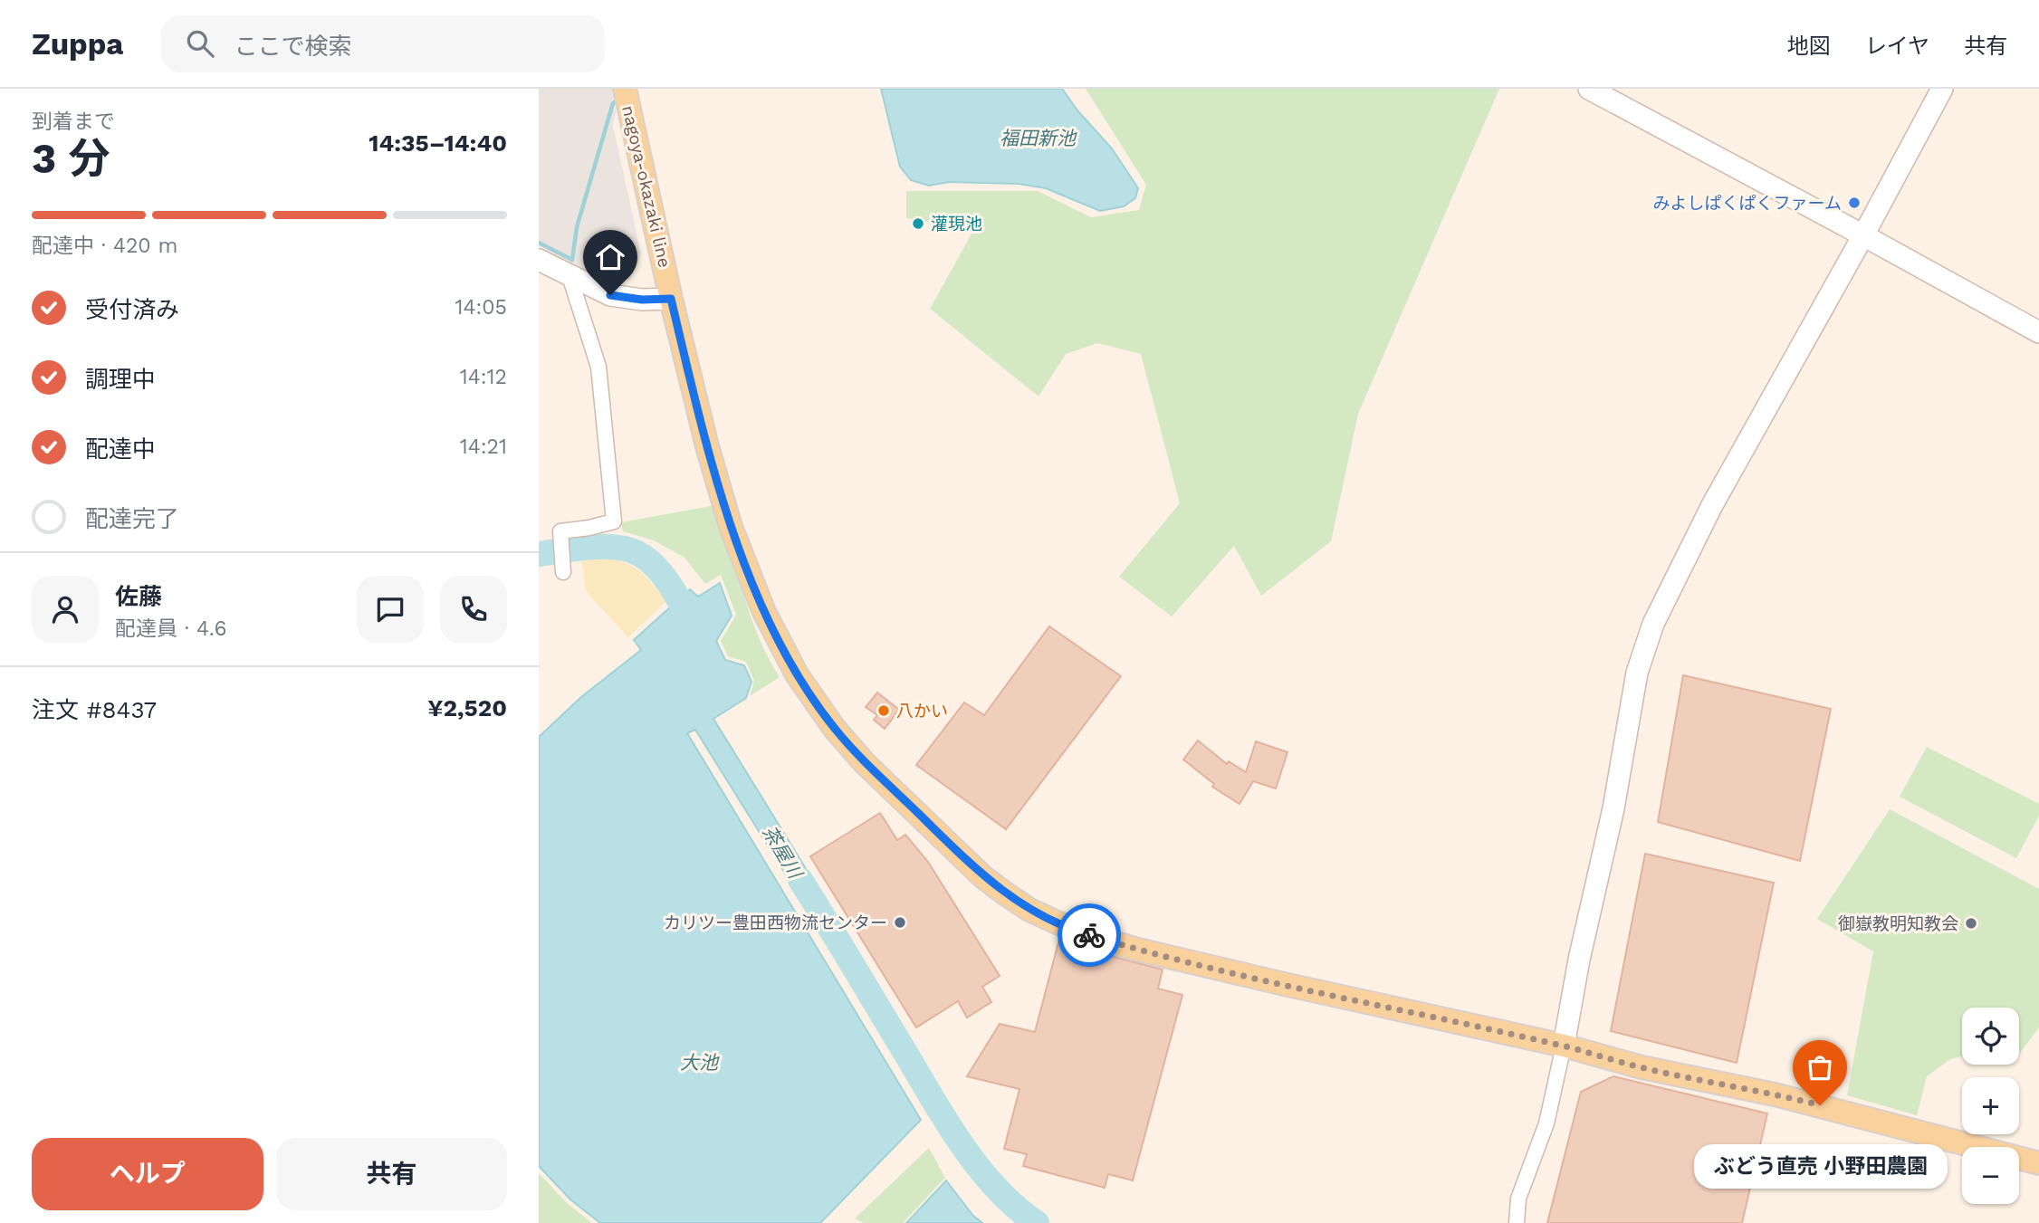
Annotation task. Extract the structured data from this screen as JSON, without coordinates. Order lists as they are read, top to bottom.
{
  "streets": {
    "main road": ["nagoya-okazaki line"]
  },
  "water": ["福田新池", "茶屋川", "大池"],
  "places": [
    "みよしぱくぱくファーム",
    "灌現池",
    "八かい",
    "カリツー豊田西物流センター",
    "御嶽教明知教会",
    "ぶどう直売 小野田農園"
  ],
  "page": {
    "header": "Zuppa",
    "search": "ここで検索",
    "nav": ["地図", "レイヤ", "共有"],
    "heading": ["3 分", "到着まで", "14:35–14:40"],
    "panel": [
      "佐藤",
      "配達員 · 4.6",
      "注文 #8437",
      "¥2,520"
    ],
    "bar": "配達中 · 420 m",
    "list": [
      ["受付済み", "14:05"],
      ["調理中", "14:12"],
      ["配達中", "14:21"],
      "配達完了"
    ],
    "map_buttons": ["+", "−"],
    "buttons": ["ヘルプ", "共有"],
    "bubble": "ぶどう直売 小野田農園"
  }
}
